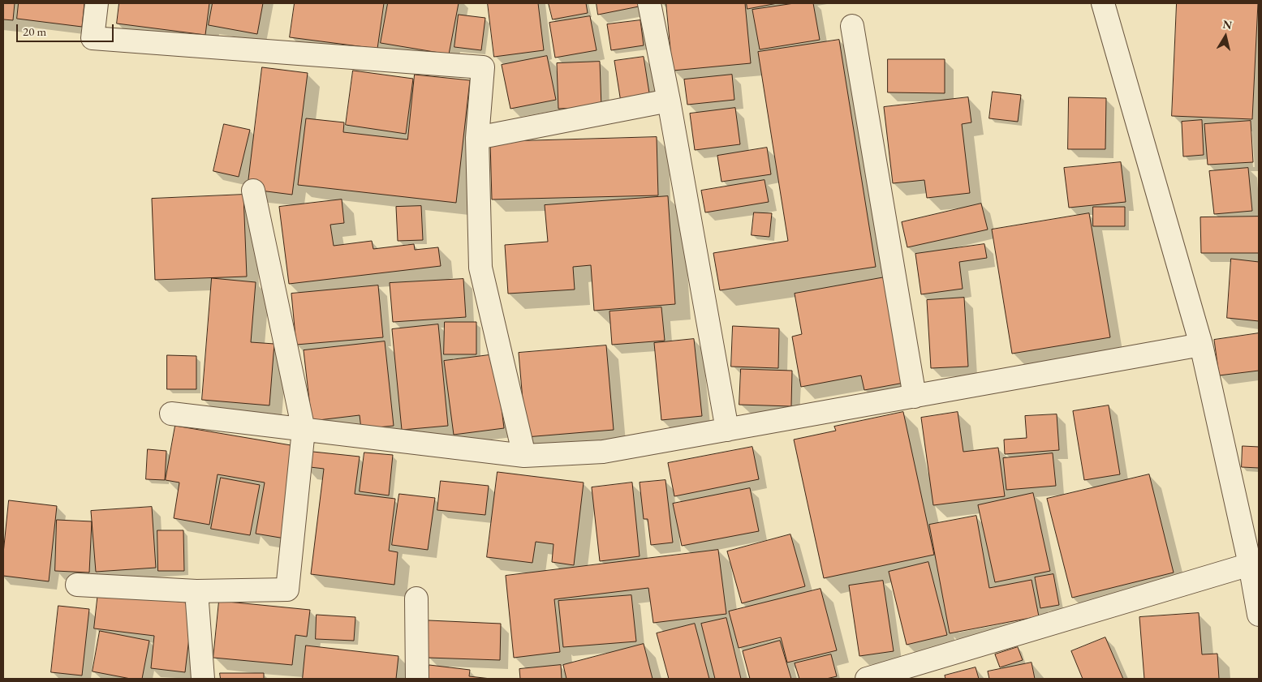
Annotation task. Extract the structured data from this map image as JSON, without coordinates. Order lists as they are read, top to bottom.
{
  "scale_bar": "20 m",
  "north": "top"
}
